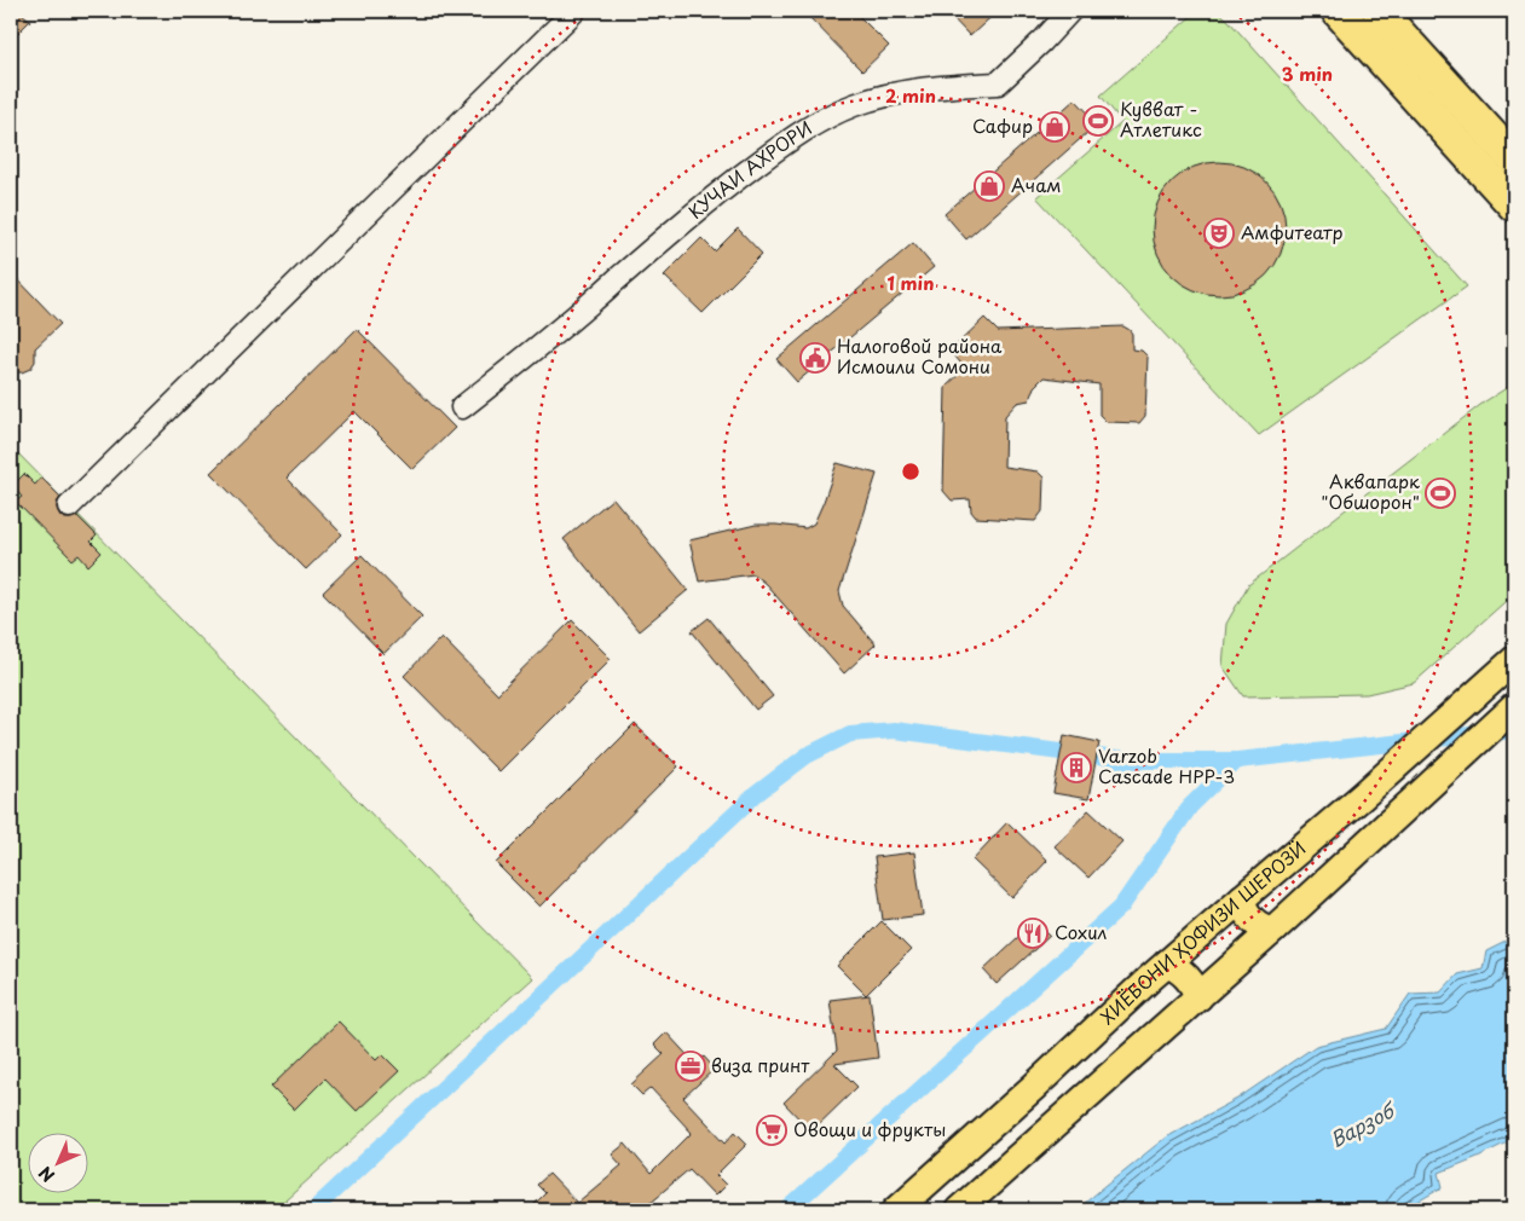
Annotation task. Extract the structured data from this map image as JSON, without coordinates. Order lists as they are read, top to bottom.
{
  "streets": {
    "main road": ["ХИЁБОНИ ҲОФИЗИ ШЕРОЗӢ"],
    "street": ["КУЧАИ АХРОРИ"]
  },
  "water": ["Варзоб"],
  "places": {
    "sports": ["Кувват - Атлетикс", "Аквапарк \"Обшорон\""],
    "shop": ["Сафир", "Ачам"],
    "theatre": ["Aмфитеатр"],
    "public building": ["Налоговой района Исмоили Сомони"],
    "building": ["Varzob Cascade HPP-3"],
    "restaurant": ["Сохил"],
    "office": ["виза принт"],
    "supermarket": ["Овощи и фрукты"]
  },
  "north": "bottom left",
  "rings": ["3 min", "2 min", "1 min"]
}
